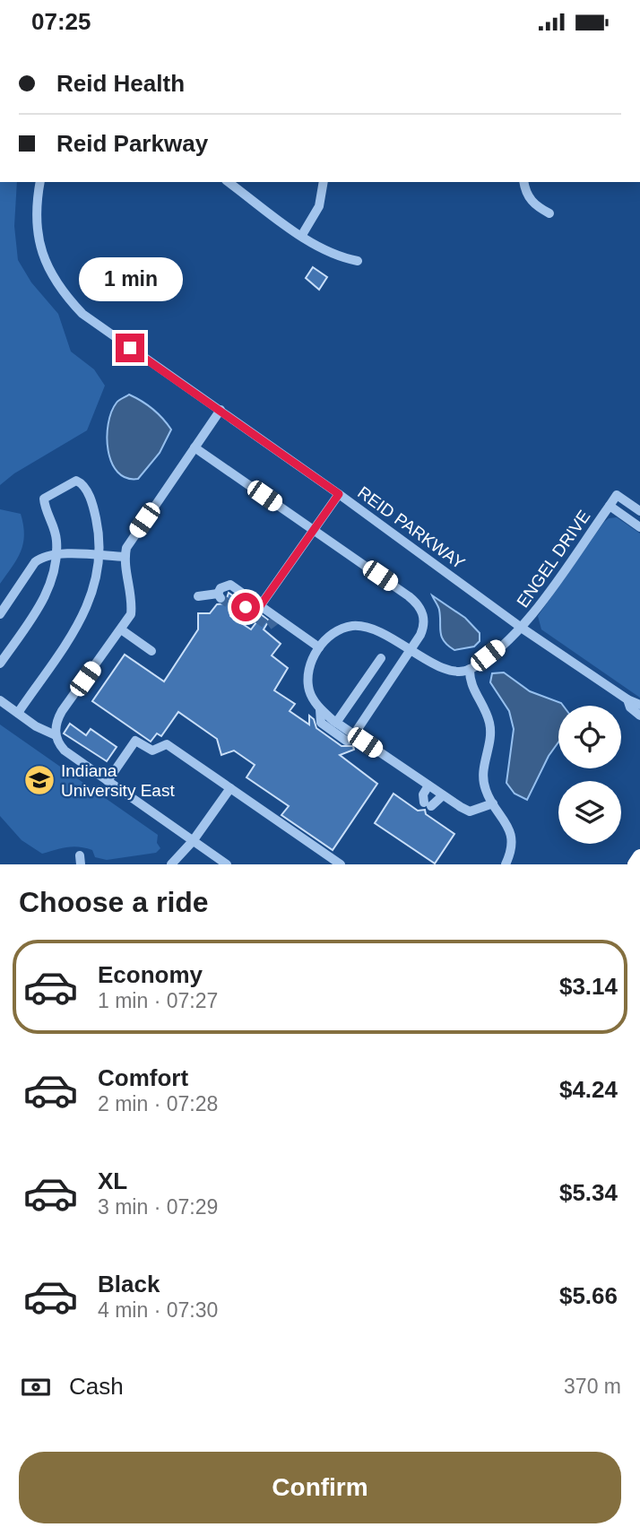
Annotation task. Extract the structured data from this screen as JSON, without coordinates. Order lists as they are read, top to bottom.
{
  "streets": {
    "street": ["REID PARKWAY", "ENGEL DRIVE"]
  },
  "crossings": [
    ["REID PARKWAY", "ENGEL DRIVE"]
  ],
  "places": {
    "school or university": ["Indiana University East"]
  },
  "page": {
    "status": "07:25",
    "banner": ["Reid Health", "Reid Parkway"],
    "bubble": "1 min",
    "heading": "Choose a ride",
    "list": [
      {
        "name": "Economy",
        "note": "1 min · 07:27",
        "value": "$3.14"
      },
      {
        "name": "Comfort",
        "note": "2 min · 07:28",
        "value": "$4.24"
      },
      {
        "name": "XL",
        "note": "3 min · 07:29",
        "value": "$5.34"
      },
      {
        "name": "Black",
        "note": "4 min · 07:30",
        "value": "$5.66"
      }
    ],
    "pay": ["Cash", "370 m"],
    "buttons": "Confirm"
  }
}
